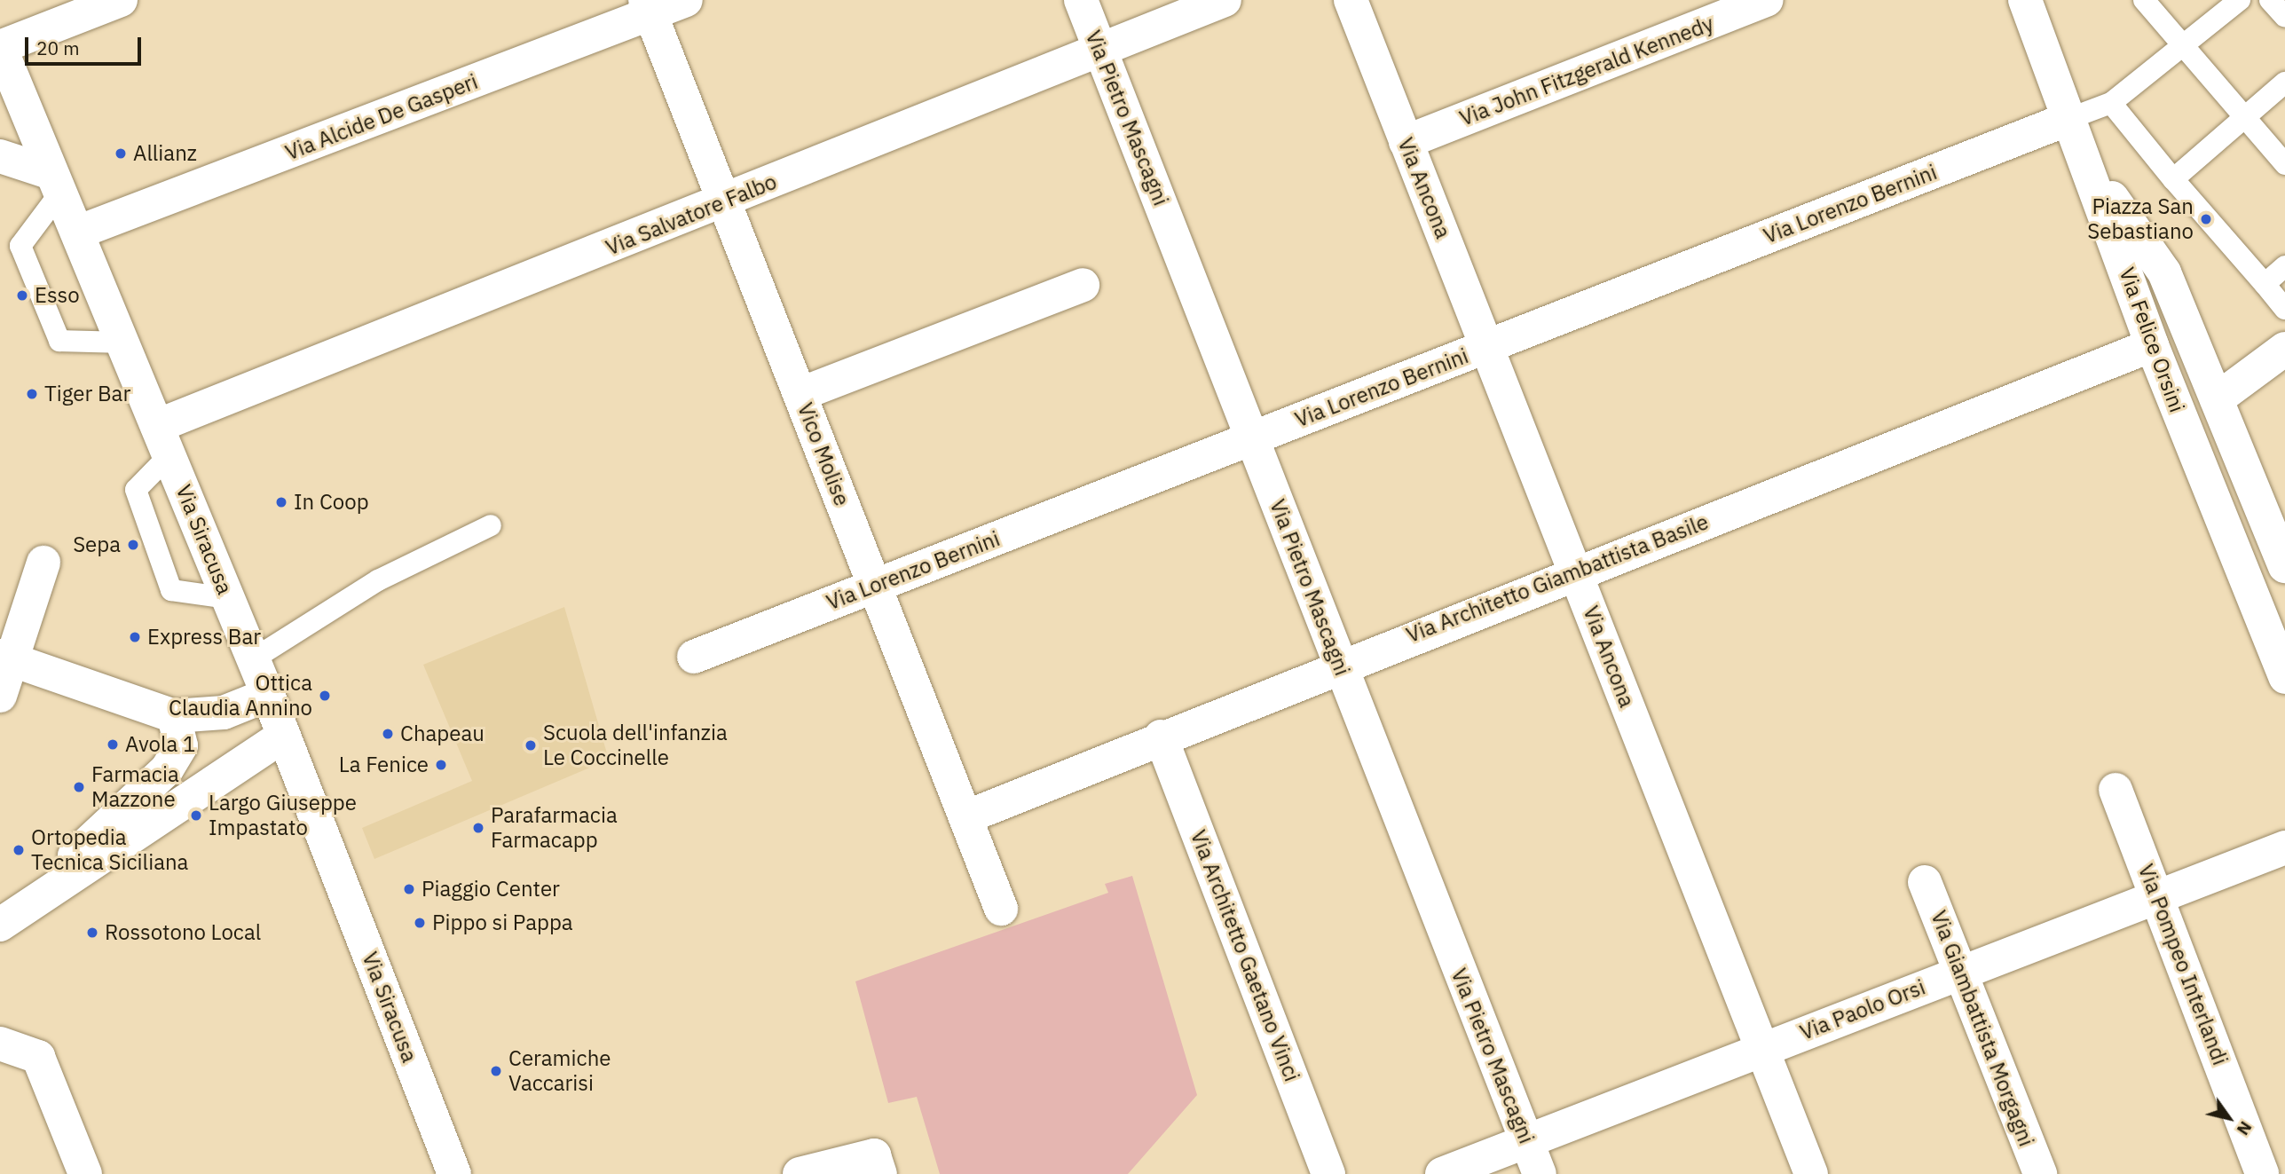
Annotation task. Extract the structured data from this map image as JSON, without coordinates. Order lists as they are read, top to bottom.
{
  "streets": {
    "street": [
      "Via John Fitzgerald Kennedy",
      "Via Alcide De Gasperi",
      "Via Pietro Mascagni",
      "Via Ancona",
      "Via Lorenzo Bernini",
      "Via Salvatore Falbo",
      "Via Felice Orsini",
      "Vico Molise",
      "Via Siracusa",
      "Via Architetto Giambattista Basile",
      "Via Architetto Gaetano Vinci",
      "Via Pompeo Interlandi",
      "Via Paolo Orsi",
      "Via Giambattista Morgagni"
    ]
  },
  "crossings": [
    ["Via John Fitzgerald Kennedy", "Via Ancona"],
    ["Via Alcide De Gasperi", "Vico Molise"],
    ["Via Alcide De Gasperi", "Via Siracusa"],
    ["Via Pietro Mascagni", "Via Lorenzo Bernini"],
    ["Via Pietro Mascagni", "Via Salvatore Falbo"],
    ["Via Pietro Mascagni", "Via Architetto Giambattista Basile"],
    ["Via Pietro Mascagni", "Via Paolo Orsi"],
    ["Via Ancona", "Via Lorenzo Bernini"],
    ["Via Ancona", "Via Architetto Giambattista Basile"],
    ["Via Ancona", "Via Paolo Orsi"],
    ["Via Lorenzo Bernini", "Via Felice Orsini"],
    ["Via Lorenzo Bernini", "Vico Molise"],
    ["Via Salvatore Falbo", "Vico Molise"],
    ["Via Salvatore Falbo", "Via Siracusa"],
    ["Via Felice Orsini", "Via Architetto Giambattista Basile"],
    ["Vico Molise", "Via Architetto Giambattista Basile"],
    ["Via Architetto Giambattista Basile", "Via Architetto Gaetano Vinci"],
    ["Via Pompeo Interlandi", "Via Paolo Orsi"],
    ["Via Paolo Orsi", "Via Giambattista Morgagni"]
  ],
  "places": [
    "Allianz",
    "Piazza San Sebastiano",
    "Esso",
    "Tiger Bar",
    "In Coop",
    "Sepa",
    "Express Bar",
    "Ottica Claudia Annino",
    "Chapeau",
    "Avola 1",
    "Scuola dell'infanzia Le Coccinelle",
    "La Fenice",
    "Farmacia Mazzone",
    "Largo Giuseppe Impastato",
    "Parafarmacia Farmacapp",
    "Ortopedia Tecnica Siciliana",
    "Piaggio Center",
    "Pippo si Pappa",
    "Rossotono Local",
    "Ceramiche Vaccarisi"
  ],
  "scale_bar": "20 m",
  "north": "bottom right"
}
